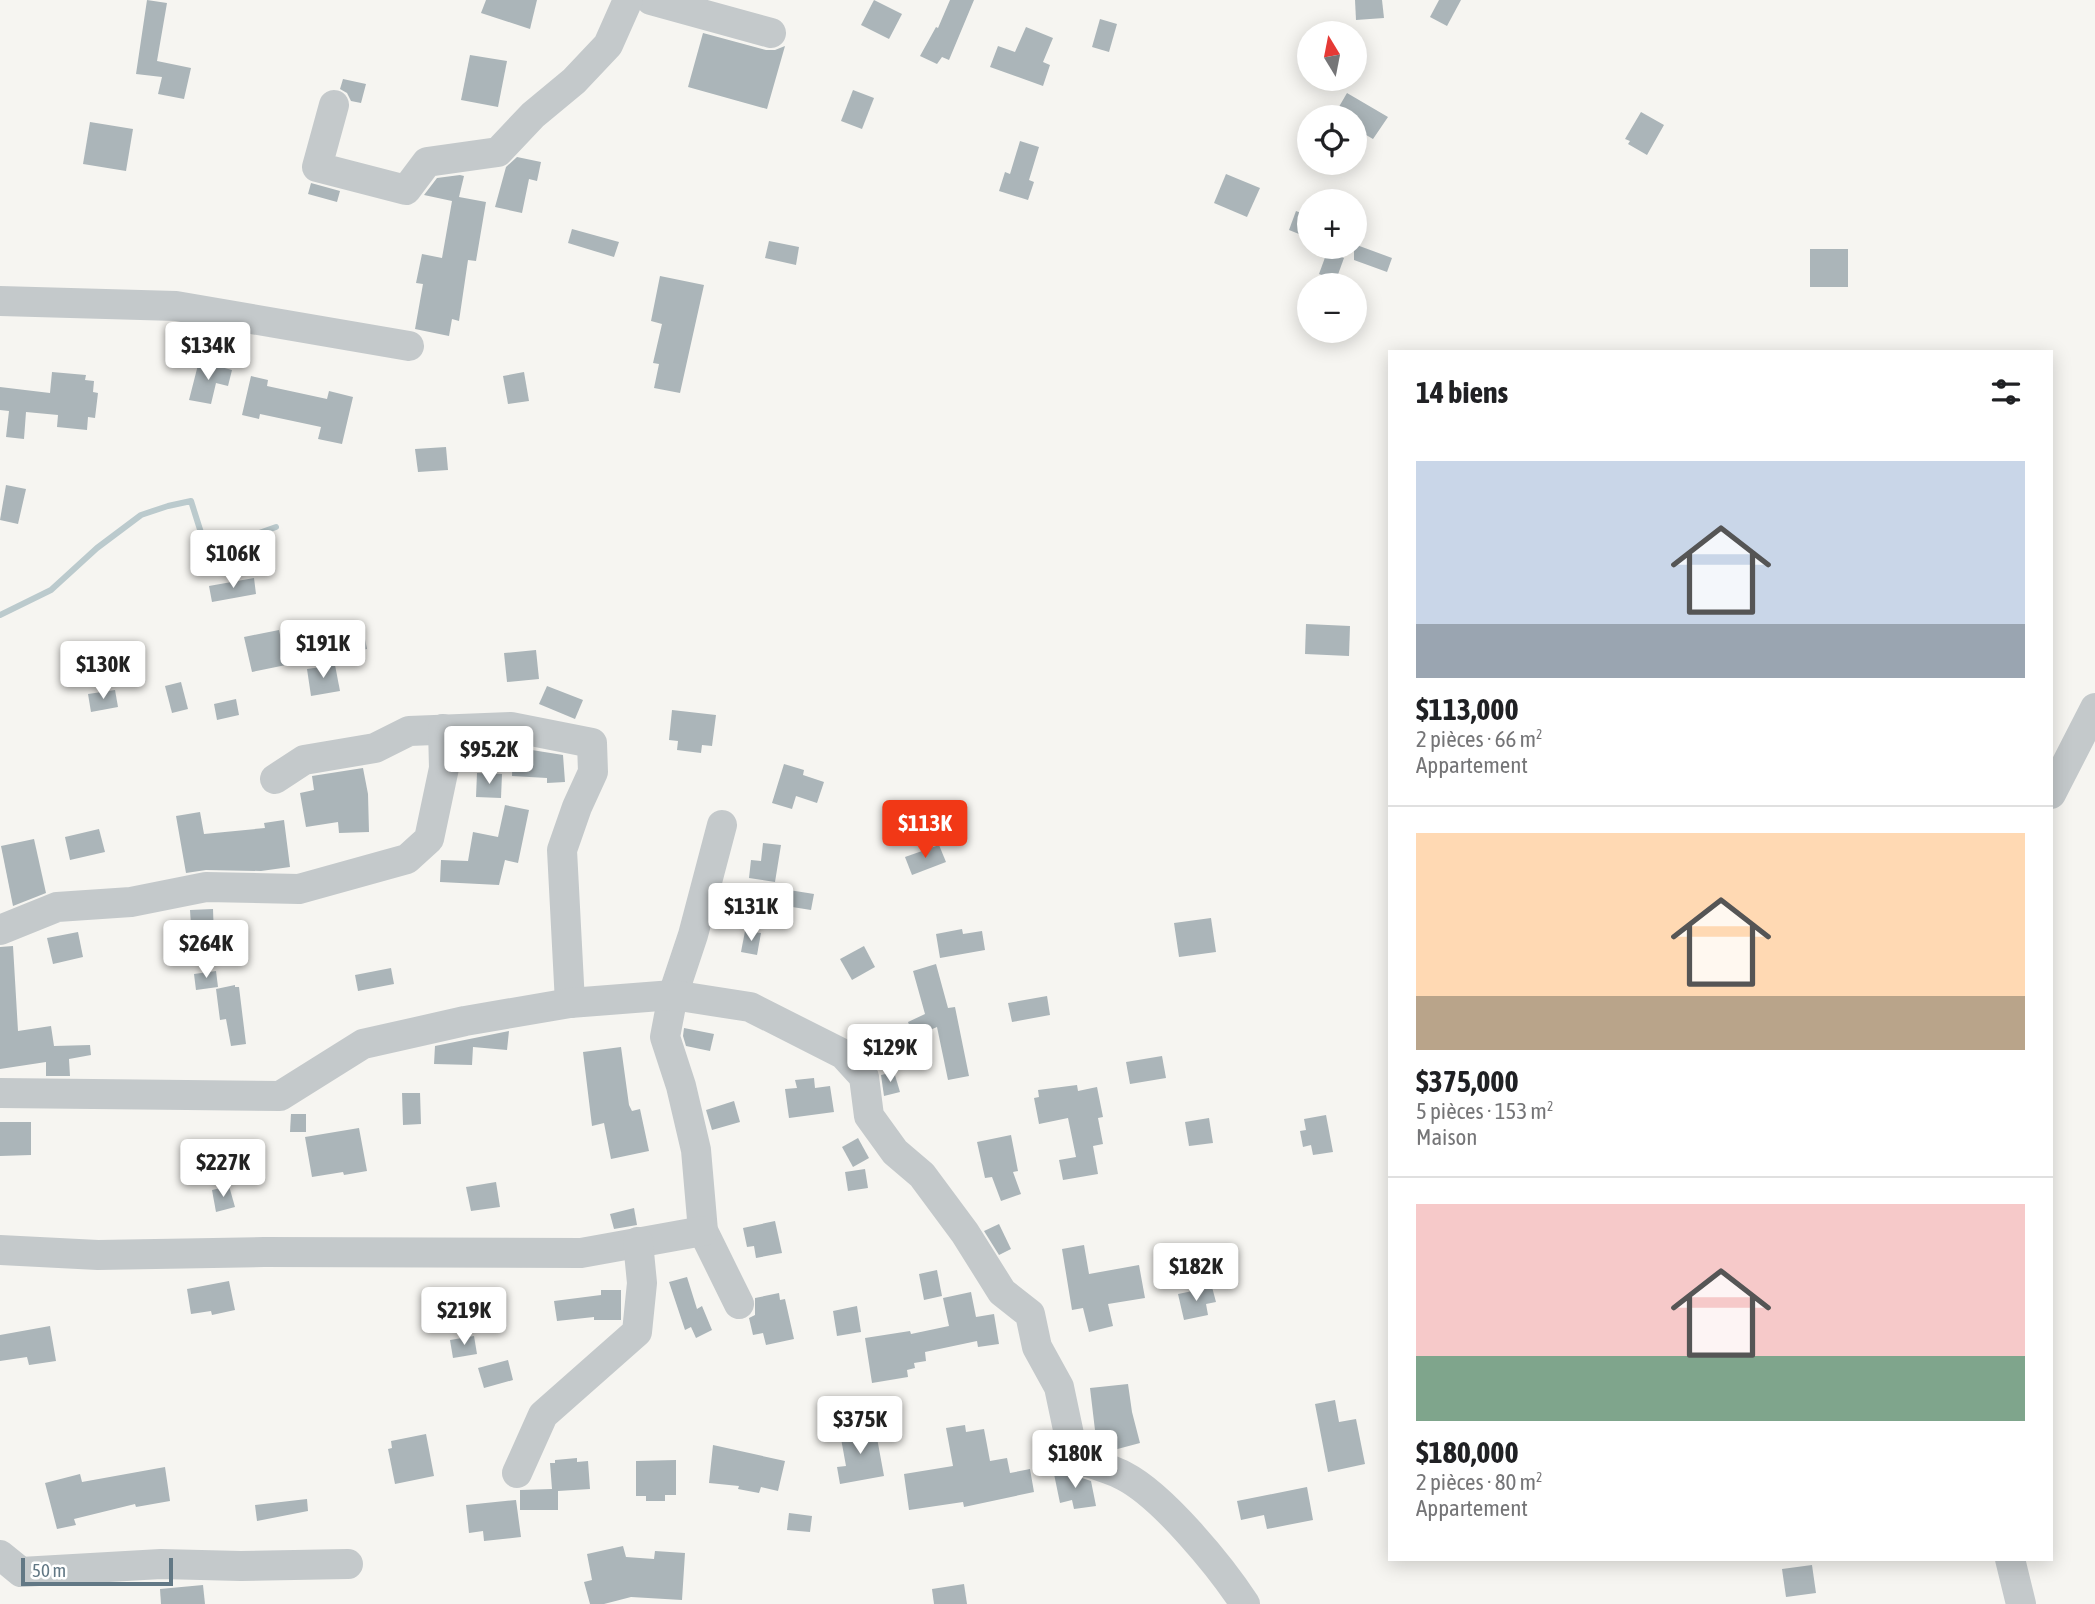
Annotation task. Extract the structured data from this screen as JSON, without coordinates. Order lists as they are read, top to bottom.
{
  "scale_bar": "50 m",
  "north": "top",
  "page": {
    "map_buttons": ["+", "−"],
    "price": [
      "$134K",
      "$106K",
      "$191K",
      "$130K",
      "$95.2K",
      "$113K",
      "$131K",
      "$264K",
      "$129K",
      "$227K",
      "$182K",
      "$219K",
      "$375K",
      "$180K"
    ],
    "heading": "14 biens",
    "list": [
      {
        "name": "$113,000",
        "note": "2 pièces · 66 m² · Appartement"
      },
      {
        "name": "$375,000",
        "note": "5 pièces · 153 m² · Maison"
      },
      {
        "name": "$180,000",
        "note": "2 pièces · 80 m² · Appartement"
      }
    ],
    "scale": "50 m"
  }
}
